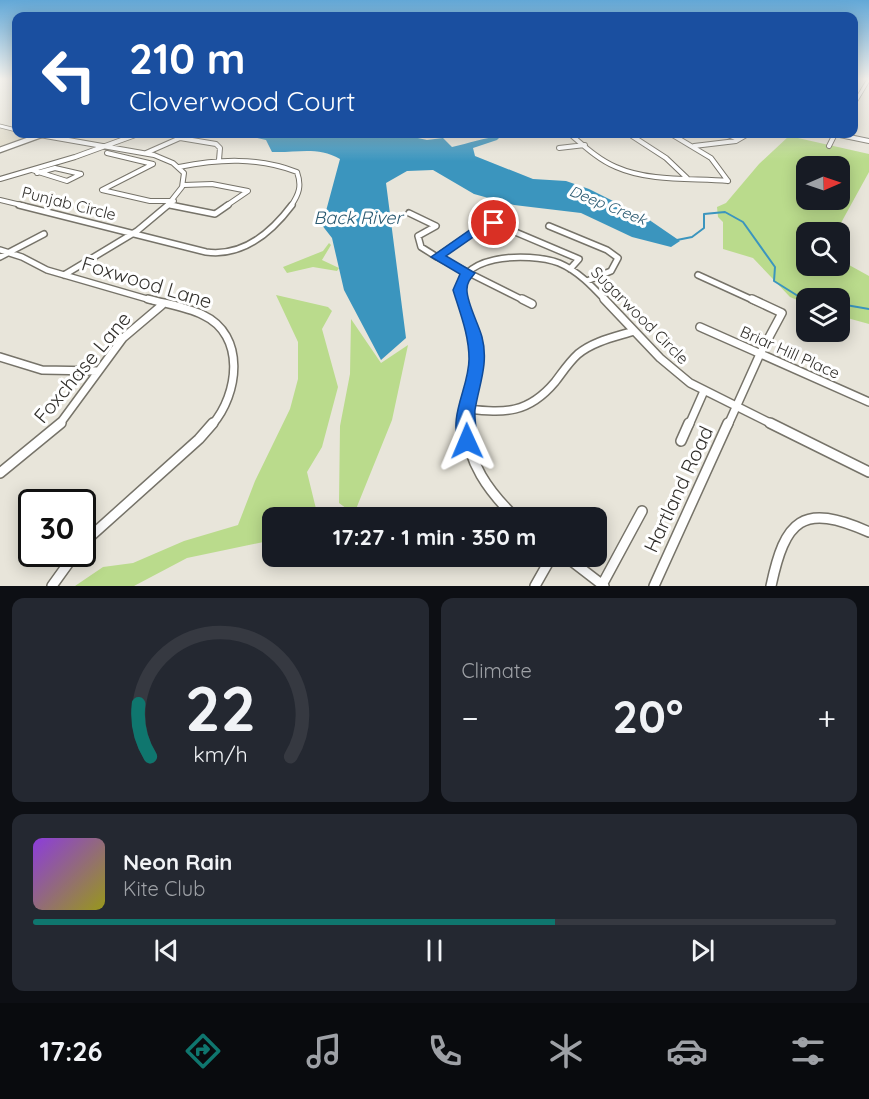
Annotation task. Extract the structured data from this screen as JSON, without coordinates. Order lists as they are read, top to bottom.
{
  "streets": {
    "street": [
      "Punjab Circle",
      "Foxwood Lane",
      "Sugarwood Circle",
      "Briar Hill Place",
      "Foxchase Lane",
      "Hartland Road"
    ]
  },
  "crossings": [
    ["Foxwood Lane", "Foxchase Lane"],
    ["Sugarwood Circle", "Hartland Road"],
    ["Briar Hill Place", "Hartland Road"]
  ],
  "water": ["Deep Creek", "Back River"],
  "north": "right",
  "page": {
    "turn": ["210 m", "Cloverwood Court"],
    "limit": "30",
    "trip": "17:27 · 1 min · 350 m",
    "tile": "Climate",
    "heat": ["−", "20°", "+"],
    "song": ["Neon Rain", "Kite Club"],
    "tabs": "17:26",
    "gauge": ["22", "km/h"]
  }
}
